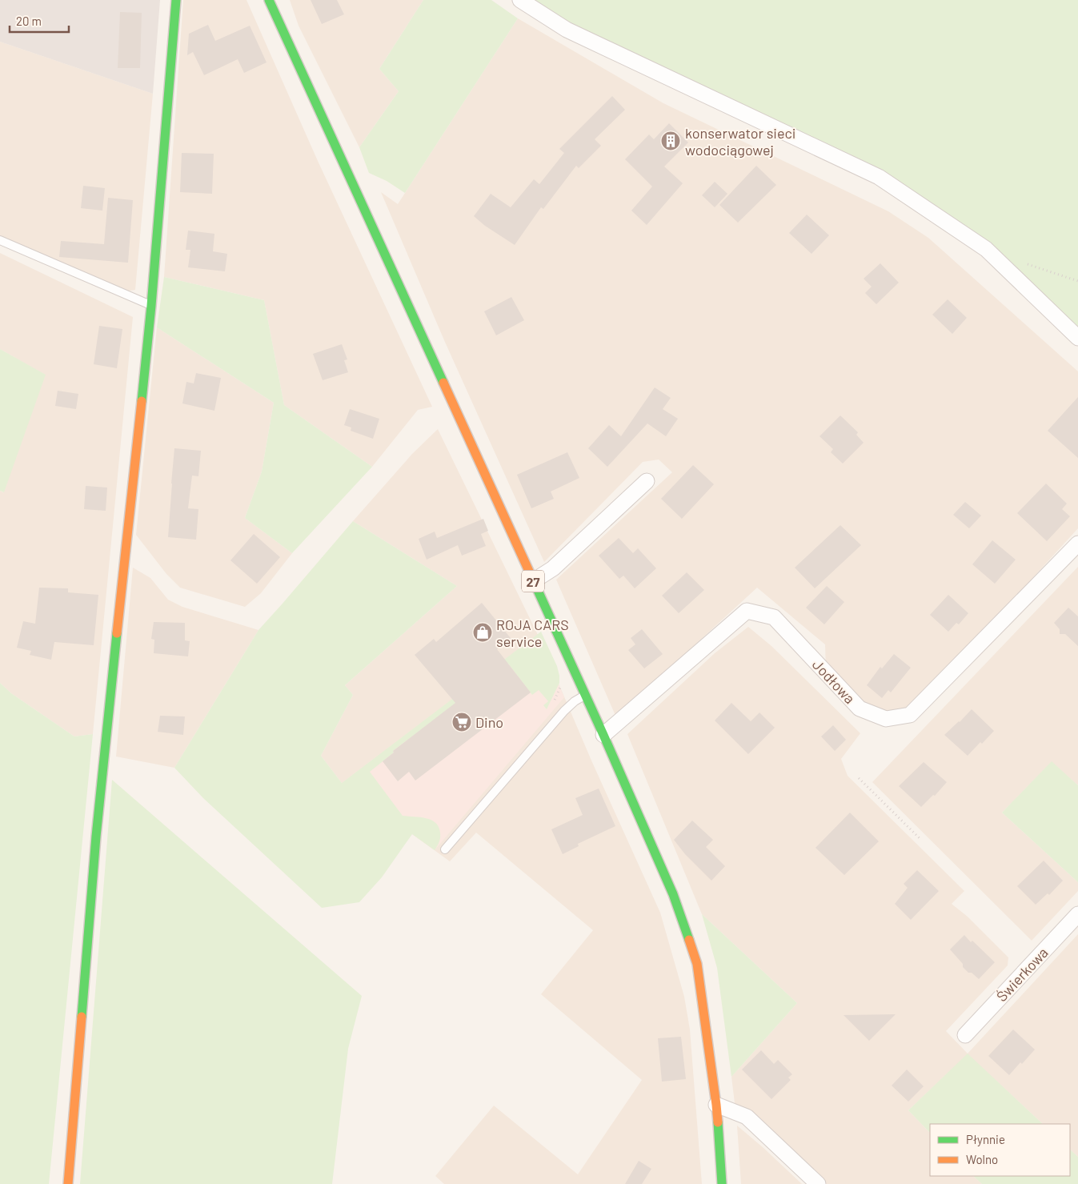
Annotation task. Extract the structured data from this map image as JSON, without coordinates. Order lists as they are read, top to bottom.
{
  "streets": {
    "main road": ["27"],
    "street": ["Jodłowa", "Świerkowa"]
  },
  "crossings": [
    ["27", "Jodłowa"]
  ],
  "places": {
    "building": ["konserwator sieci wodociągowej"],
    "shop": ["ROJA CARS service"],
    "supermarket": ["Dino"]
  },
  "legend": ["Płynnie", "Wolno"],
  "scale_bar": "20 m"
}
